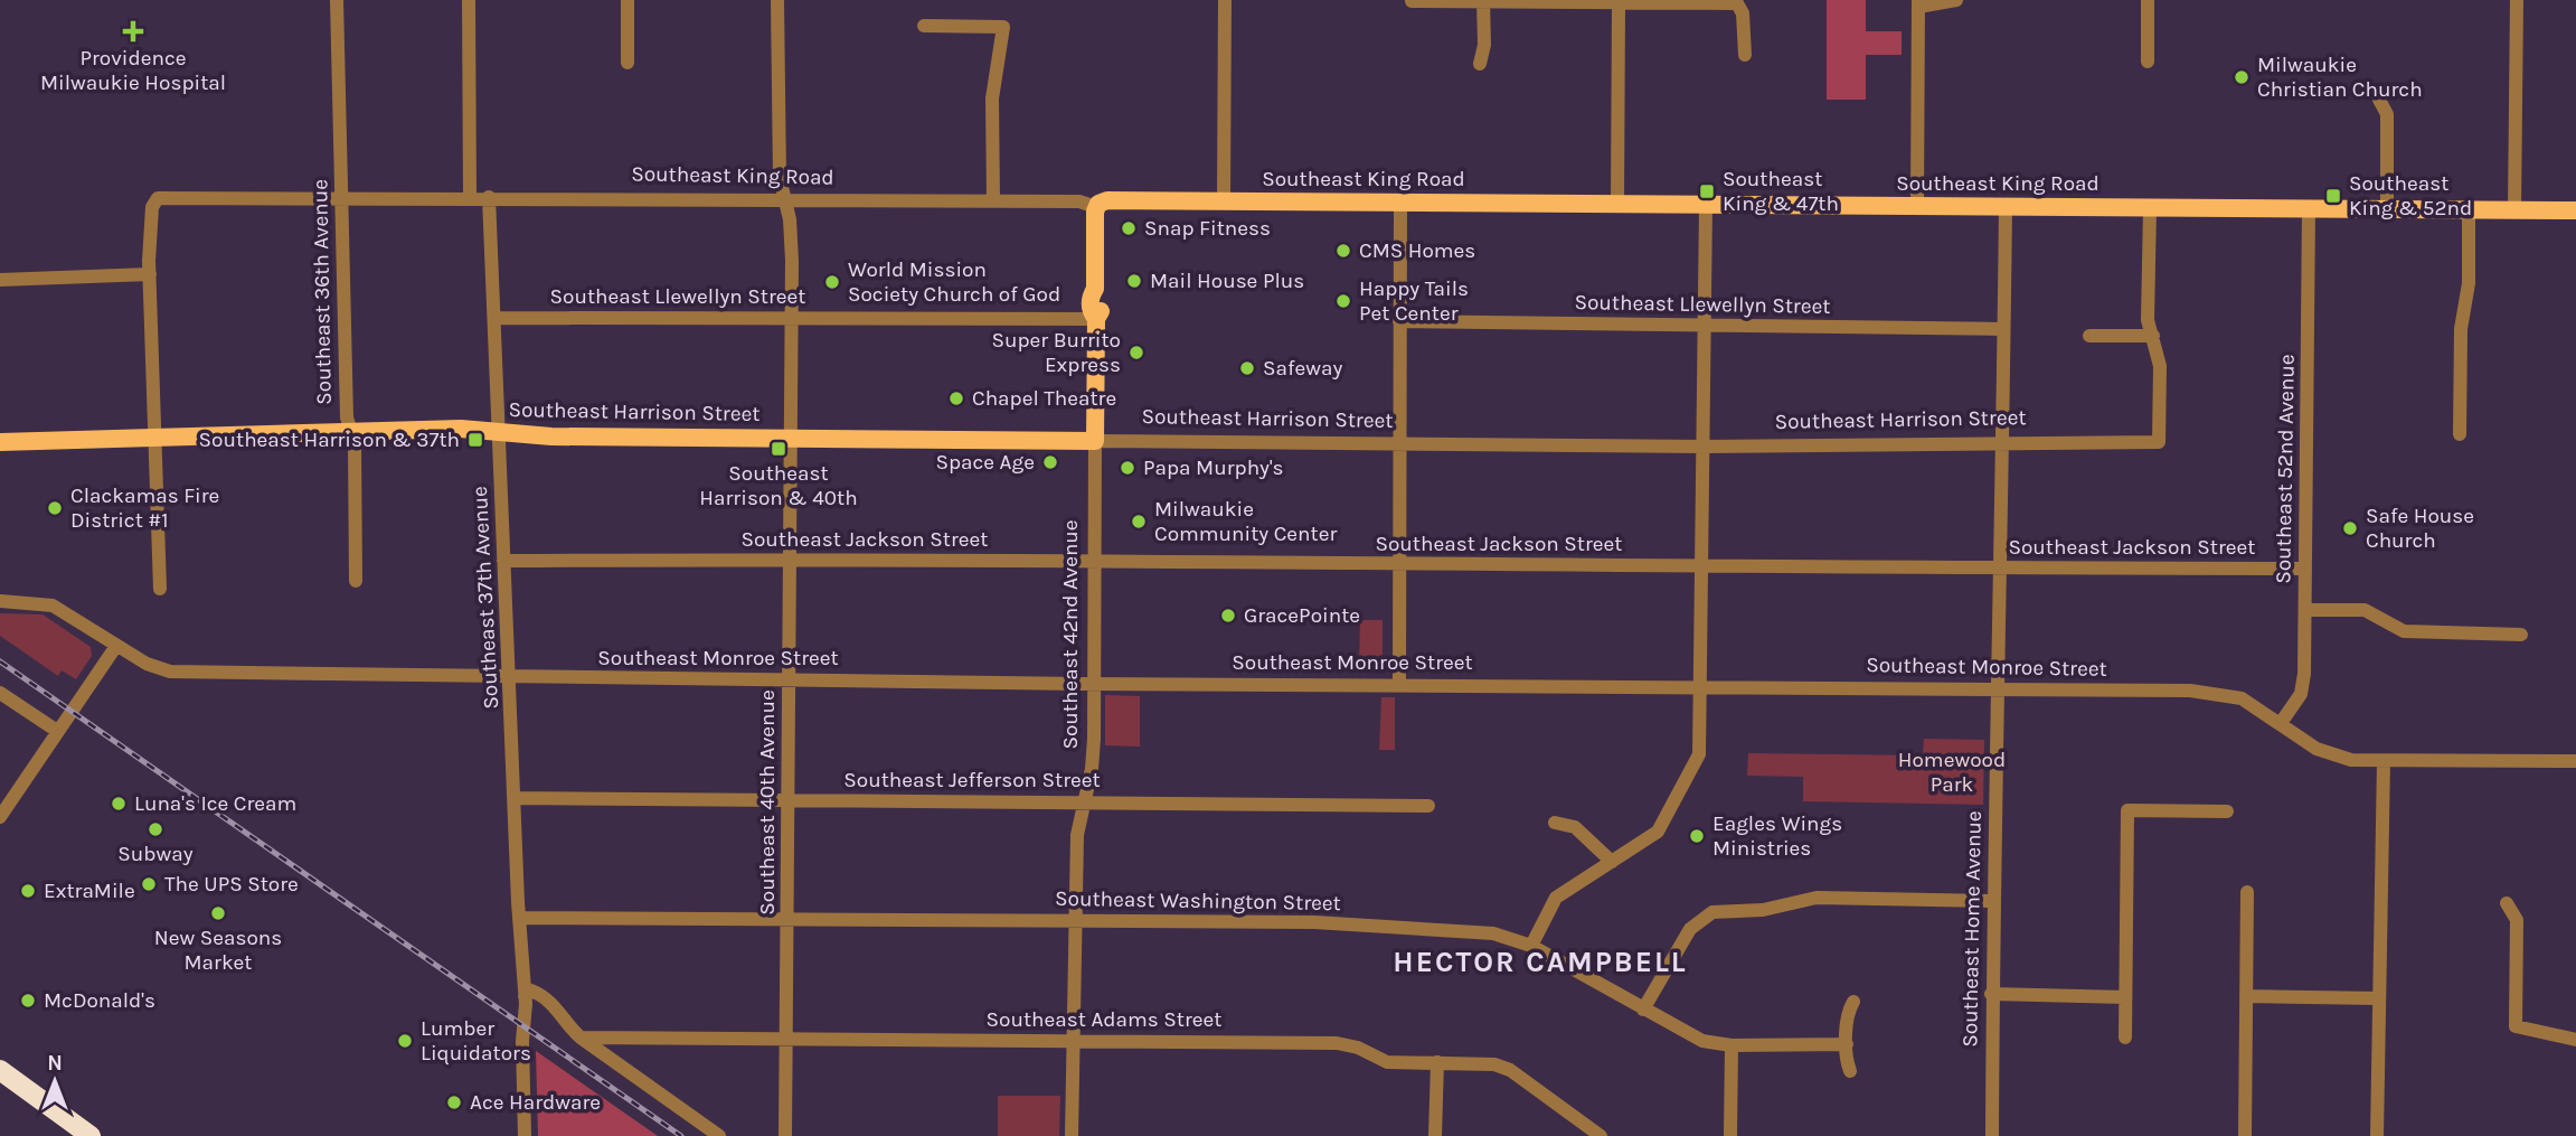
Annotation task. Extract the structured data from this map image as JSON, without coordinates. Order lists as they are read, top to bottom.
{
  "streets": {
    "main road": ["Southeast King Road", "Southeast Harrison Street", "Southeast 42nd Avenue"],
    "street": [
      "Southeast 36th Avenue",
      "Southeast Llewellyn Street",
      "Southeast 52nd Avenue",
      "Southeast Jackson Street",
      "Southeast 37th Avenue",
      "Southeast Monroe Street",
      "Southeast Jefferson Street",
      "Southeast 40th Avenue",
      "Southeast Washington Street",
      "Southeast Home Avenue",
      "Southeast Adams Street"
    ]
  },
  "crossings": [
    ["Southeast King Road", "Southeast 36th Avenue"],
    ["Southeast King Road", "Southeast 52nd Avenue"],
    ["Southeast King Road", "Southeast 37th Avenue"],
    ["Southeast King Road", "Southeast 42nd Avenue"],
    ["Southeast King Road", "Southeast 40th Avenue"],
    ["Southeast King Road", "Southeast Home Avenue"],
    ["Southeast 36th Avenue", "Southeast Harrison Street"],
    ["Southeast Llewellyn Street", "Southeast 37th Avenue"],
    ["Southeast Llewellyn Street", "Southeast 42nd Avenue"],
    ["Southeast Llewellyn Street", "Southeast 40th Avenue"],
    ["Southeast Llewellyn Street", "Southeast Home Avenue"],
    ["Southeast Harrison Street", "Southeast 37th Avenue"],
    ["Southeast Harrison Street", "Southeast 42nd Avenue"],
    ["Southeast Harrison Street", "Southeast 40th Avenue"],
    ["Southeast Harrison Street", "Southeast Home Avenue"],
    ["Southeast 52nd Avenue", "Southeast Jackson Street"],
    ["Southeast 52nd Avenue", "Southeast Monroe Street"],
    ["Southeast Jackson Street", "Southeast 37th Avenue"],
    ["Southeast Jackson Street", "Southeast 42nd Avenue"],
    ["Southeast Jackson Street", "Southeast 40th Avenue"],
    ["Southeast Jackson Street", "Southeast Home Avenue"],
    ["Southeast 37th Avenue", "Southeast Monroe Street"],
    ["Southeast 37th Avenue", "Southeast Jefferson Street"],
    ["Southeast 37th Avenue", "Southeast Washington Street"],
    ["Southeast 42nd Avenue", "Southeast Monroe Street"],
    ["Southeast 42nd Avenue", "Southeast Jefferson Street"],
    ["Southeast 42nd Avenue", "Southeast Washington Street"],
    ["Southeast 42nd Avenue", "Southeast Adams Street"],
    ["Southeast Monroe Street", "Southeast 40th Avenue"],
    ["Southeast Monroe Street", "Southeast Home Avenue"],
    ["Southeast Jefferson Street", "Southeast 40th Avenue"],
    ["Southeast 40th Avenue", "Southeast Washington Street"],
    ["Southeast 40th Avenue", "Southeast Adams Street"]
  ],
  "districts": ["HECTOR CAMPBELL"],
  "parks": ["Homewood Park"],
  "places": {
    "health": ["Providence Milwaukie Hospital"],
    "other": [
      "Milwaukie Christian Church",
      "Snap Fitness",
      "CMS Homes",
      "Mail House Plus",
      "World Mission Society Church of God",
      "Happy Tails Pet Center",
      "Super Burrito Express",
      "Safeway",
      "Chapel Theatre",
      "Space Age",
      "Papa Murphy's",
      "Clackamas Fire District #1",
      "Milwaukie Community Center",
      "Safe House Church",
      "GracePointe",
      "Luna's Ice Cream",
      "Subway",
      "Eagles Wings Ministries",
      "The UPS Store",
      "ExtraMile",
      "New Seasons Market",
      "McDonald's",
      "Lumber Liquidators",
      "Ace Hardware"
    ],
    "transit": [
      "Southeast King & 47th",
      "Southeast King & 52nd",
      "Southeast Harrison & 37th",
      "Southeast Harrison & 40th"
    ]
  },
  "north": "top"
}
